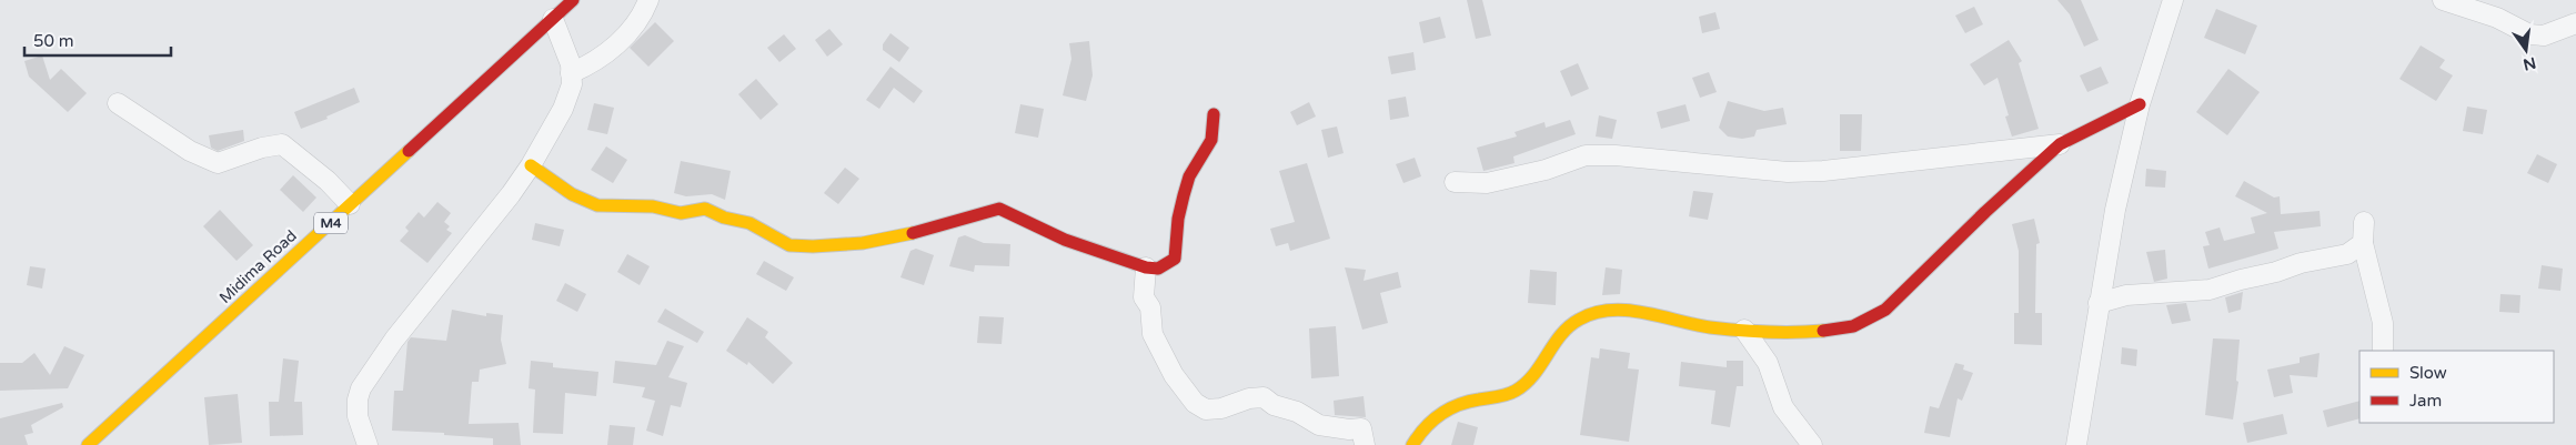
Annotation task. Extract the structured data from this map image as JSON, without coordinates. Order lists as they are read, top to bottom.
{
  "streets": {
    "street": ["M4", "Midima Road"]
  },
  "legend": ["Slow", "Jam"],
  "scale_bar": "50 m",
  "north": "bottom"
}
